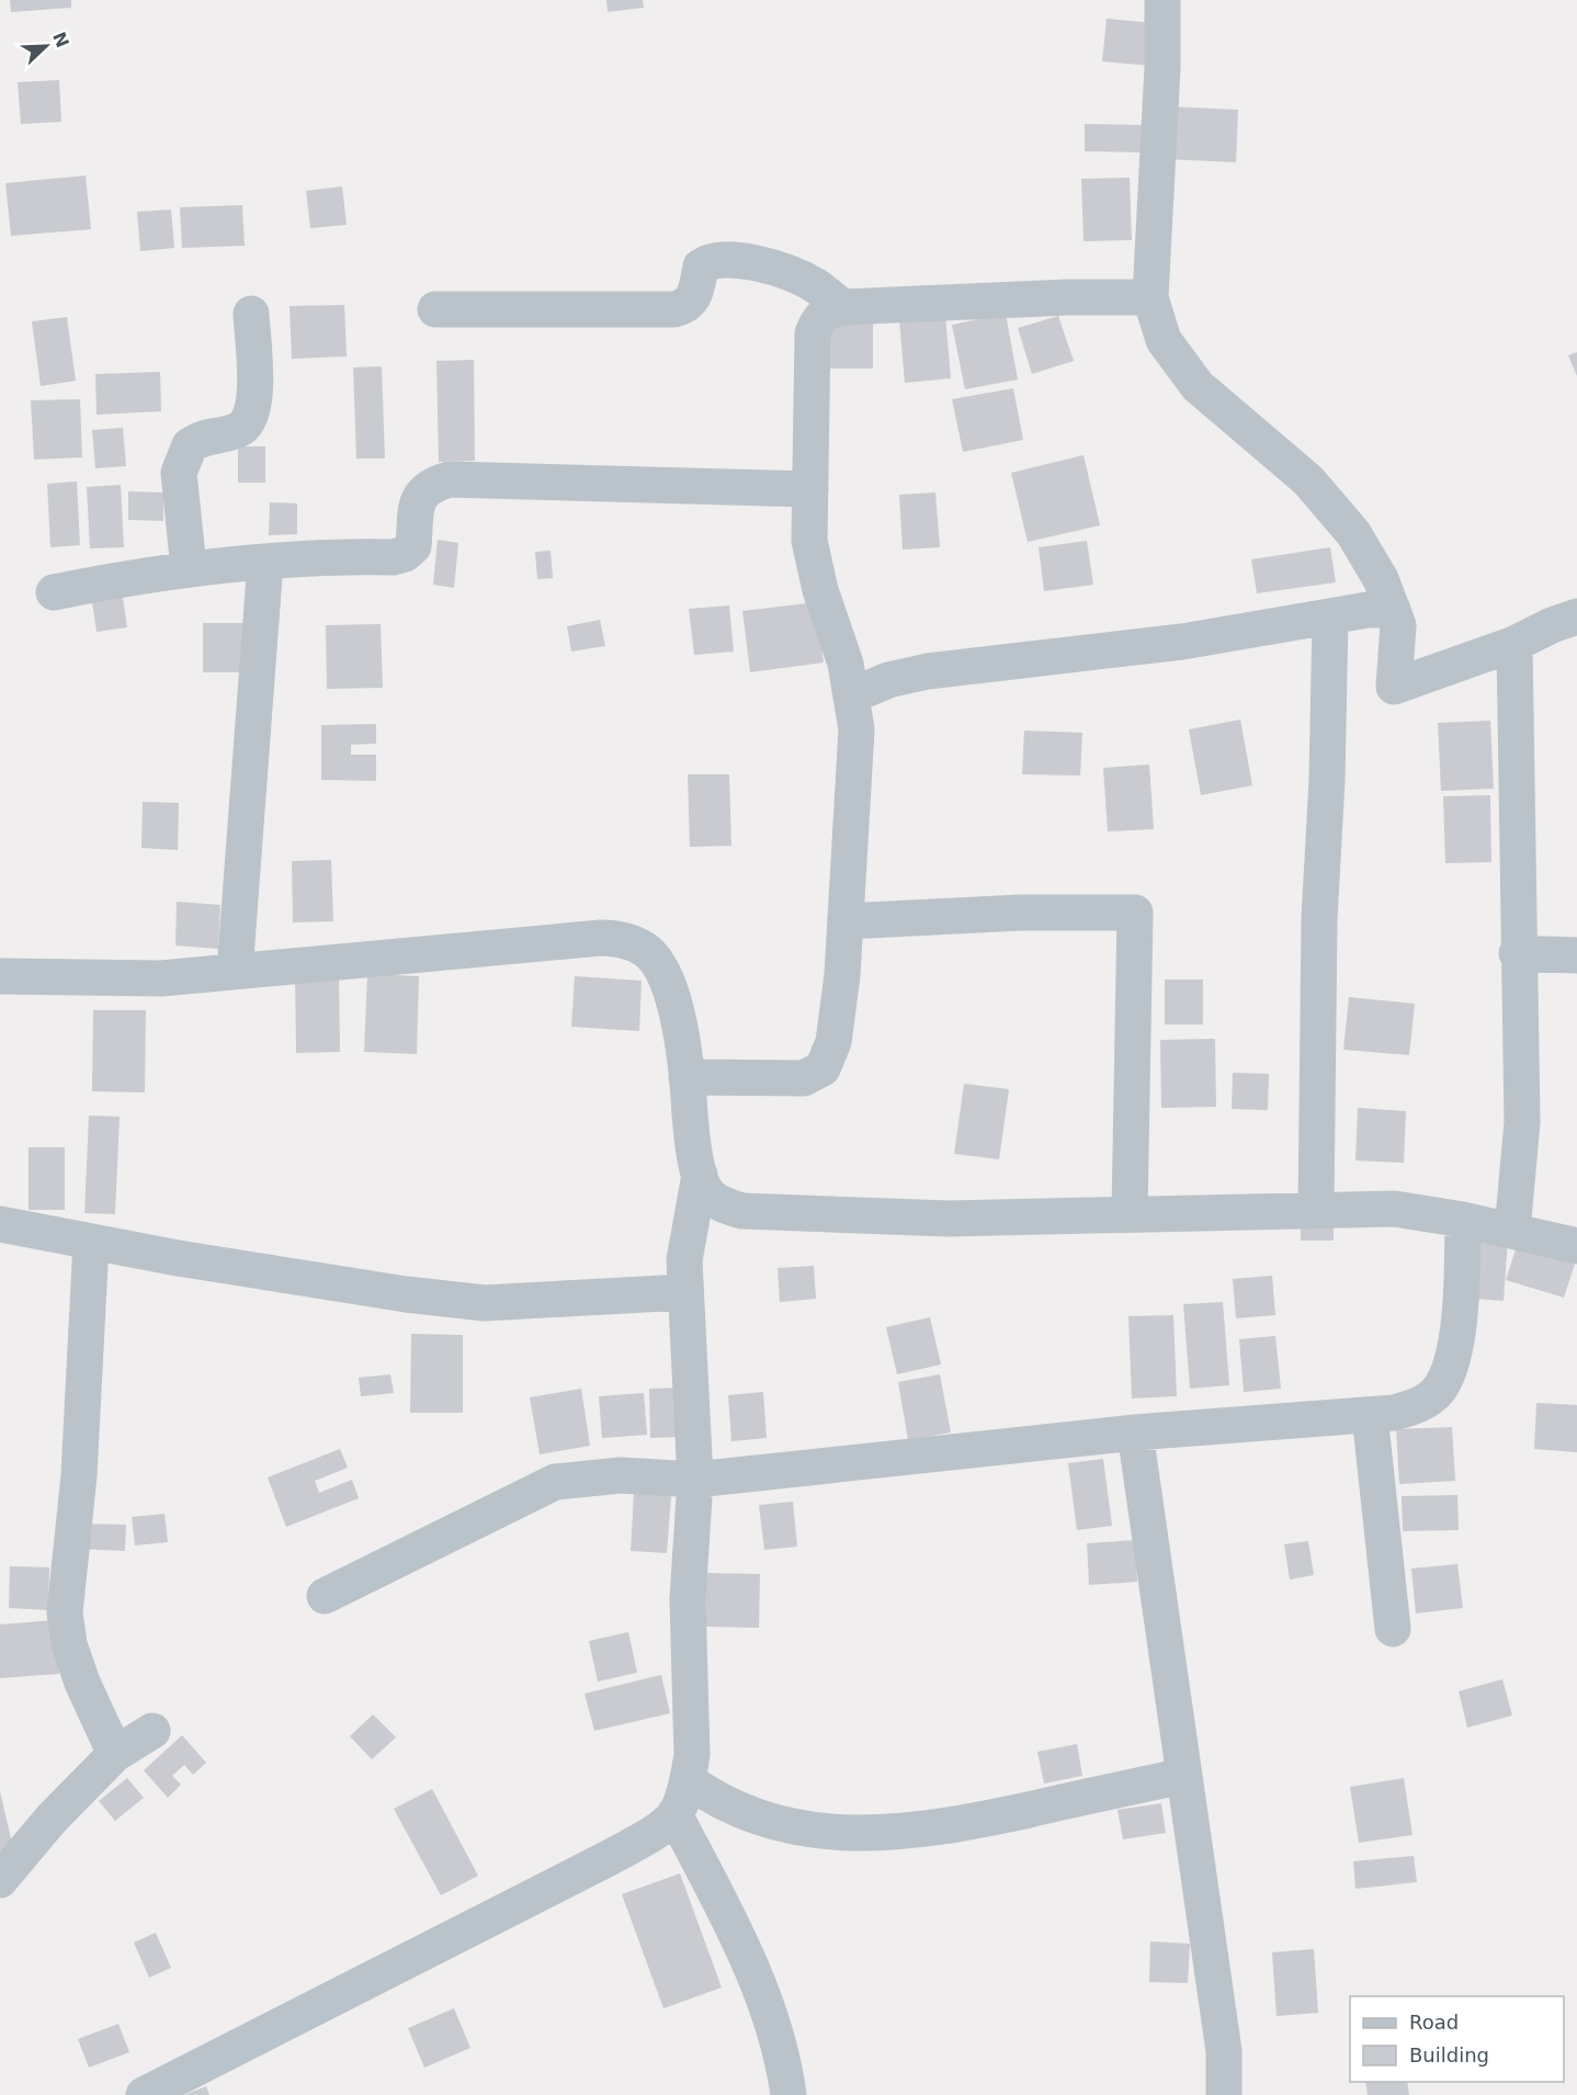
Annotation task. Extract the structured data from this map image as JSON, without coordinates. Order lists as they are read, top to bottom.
{
  "legend": ["Road", "Building"],
  "north": "top right"
}
